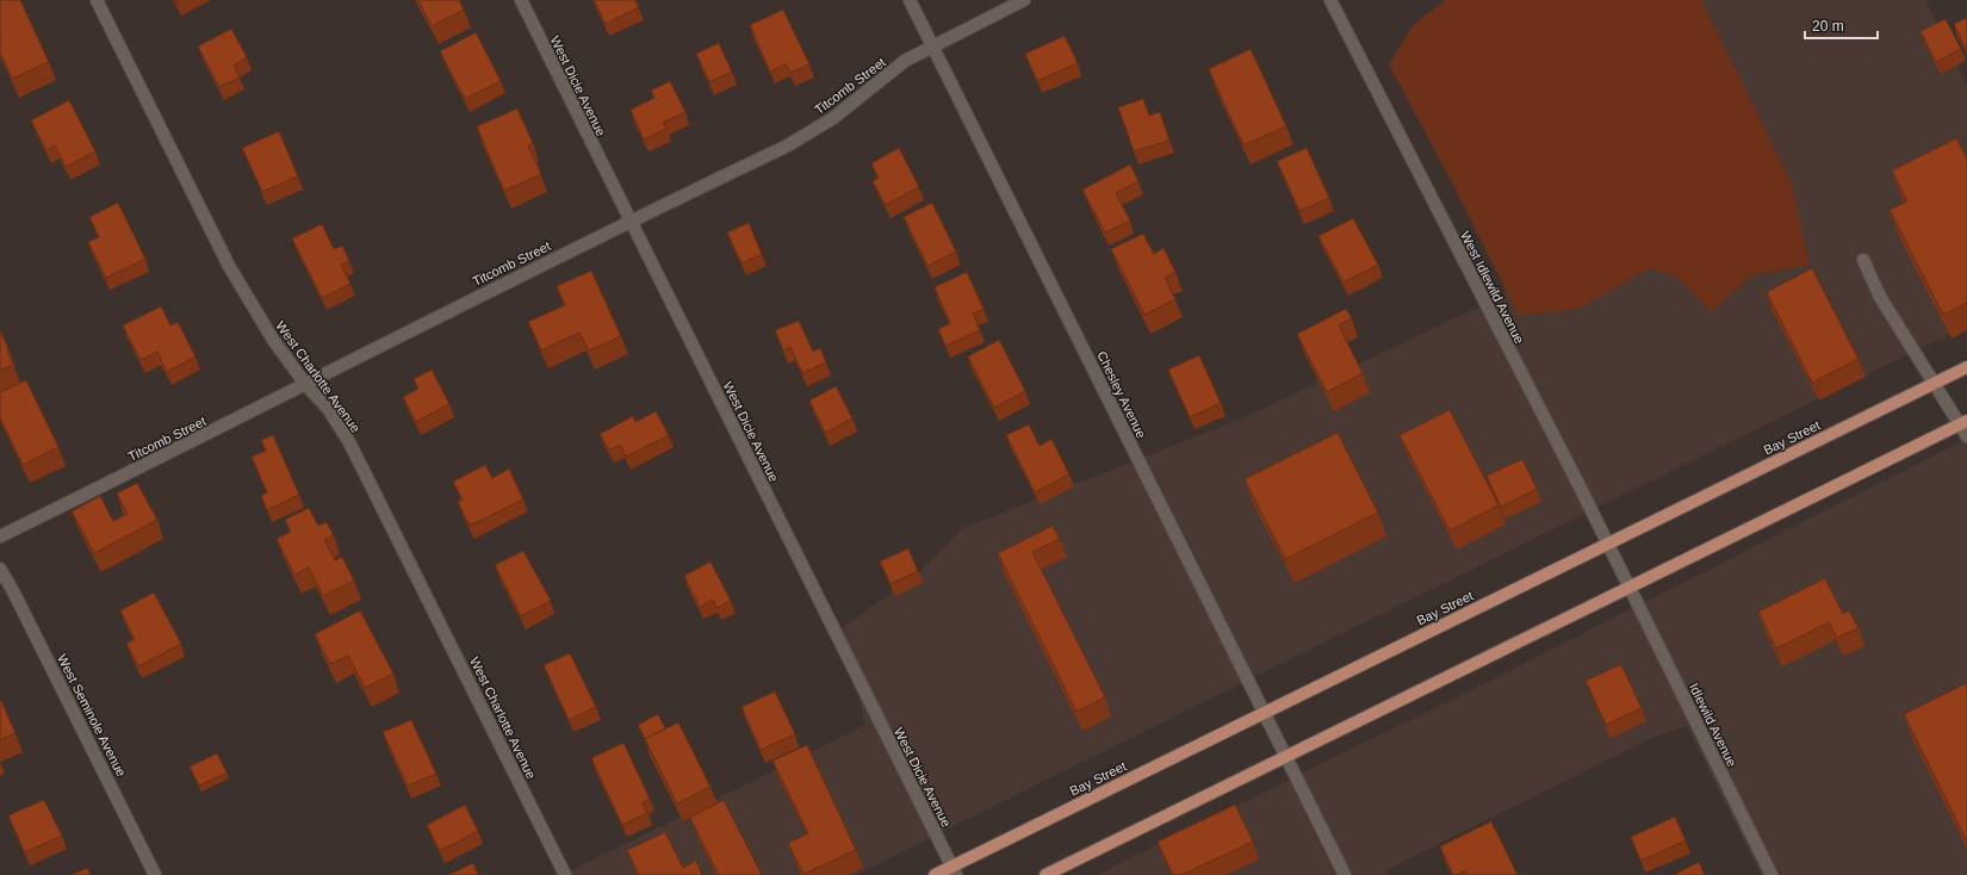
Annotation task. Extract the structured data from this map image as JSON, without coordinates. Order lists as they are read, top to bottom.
{
  "streets": {
    "main road": ["Bay Street"],
    "street": [
      "West Dicie Avenue",
      "Titcomb Street",
      "West Idlewild Avenue",
      "West Charlotte Avenue",
      "Chesley Avenue",
      "West Seminole Avenue",
      "Idlewild Avenue"
    ]
  },
  "crossings": [
    ["West Dicie Avenue", "Titcomb Street"],
    ["West Dicie Avenue", "Bay Street"],
    ["Titcomb Street", "West Charlotte Avenue"],
    ["Titcomb Street", "Chesley Avenue"],
    ["West Idlewild Avenue", "Bay Street"],
    ["West Idlewild Avenue", "Idlewild Avenue"],
    ["Chesley Avenue", "Bay Street"]
  ],
  "scale_bar": "20 m"
}
